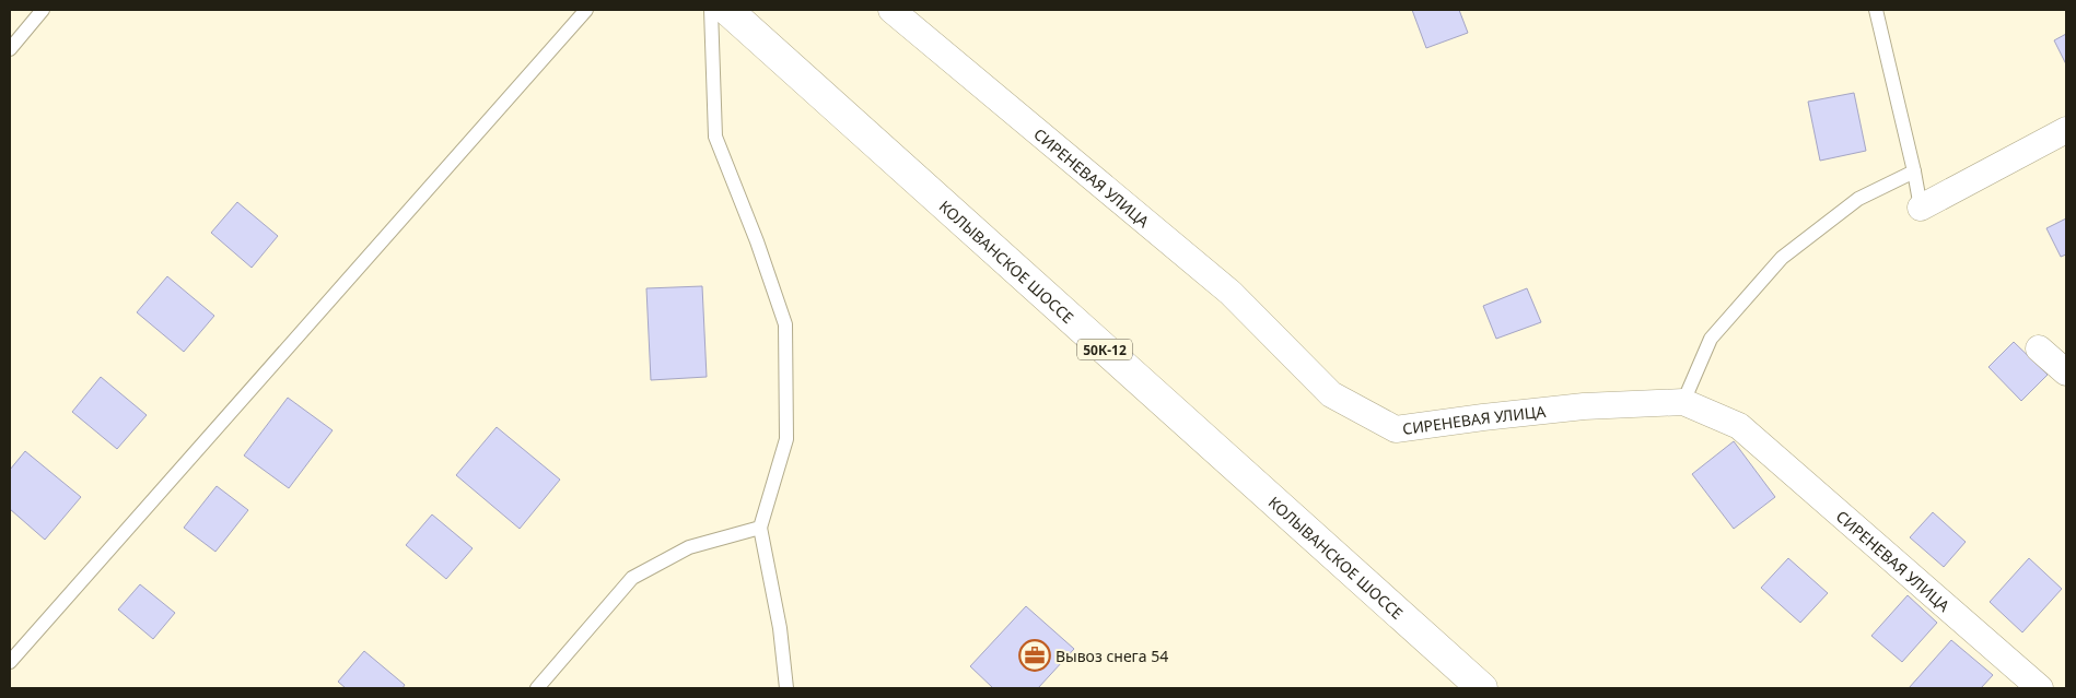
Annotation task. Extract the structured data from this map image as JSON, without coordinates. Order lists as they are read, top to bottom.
{
  "streets": {
    "main road": ["КОЛЫВАНСКОЕ ШОССЕ", "50К-12"],
    "street": ["СИРЕНЕВАЯ УЛИЦА"]
  },
  "places": {
    "office": ["Вывоз снега 54"]
  }
}
